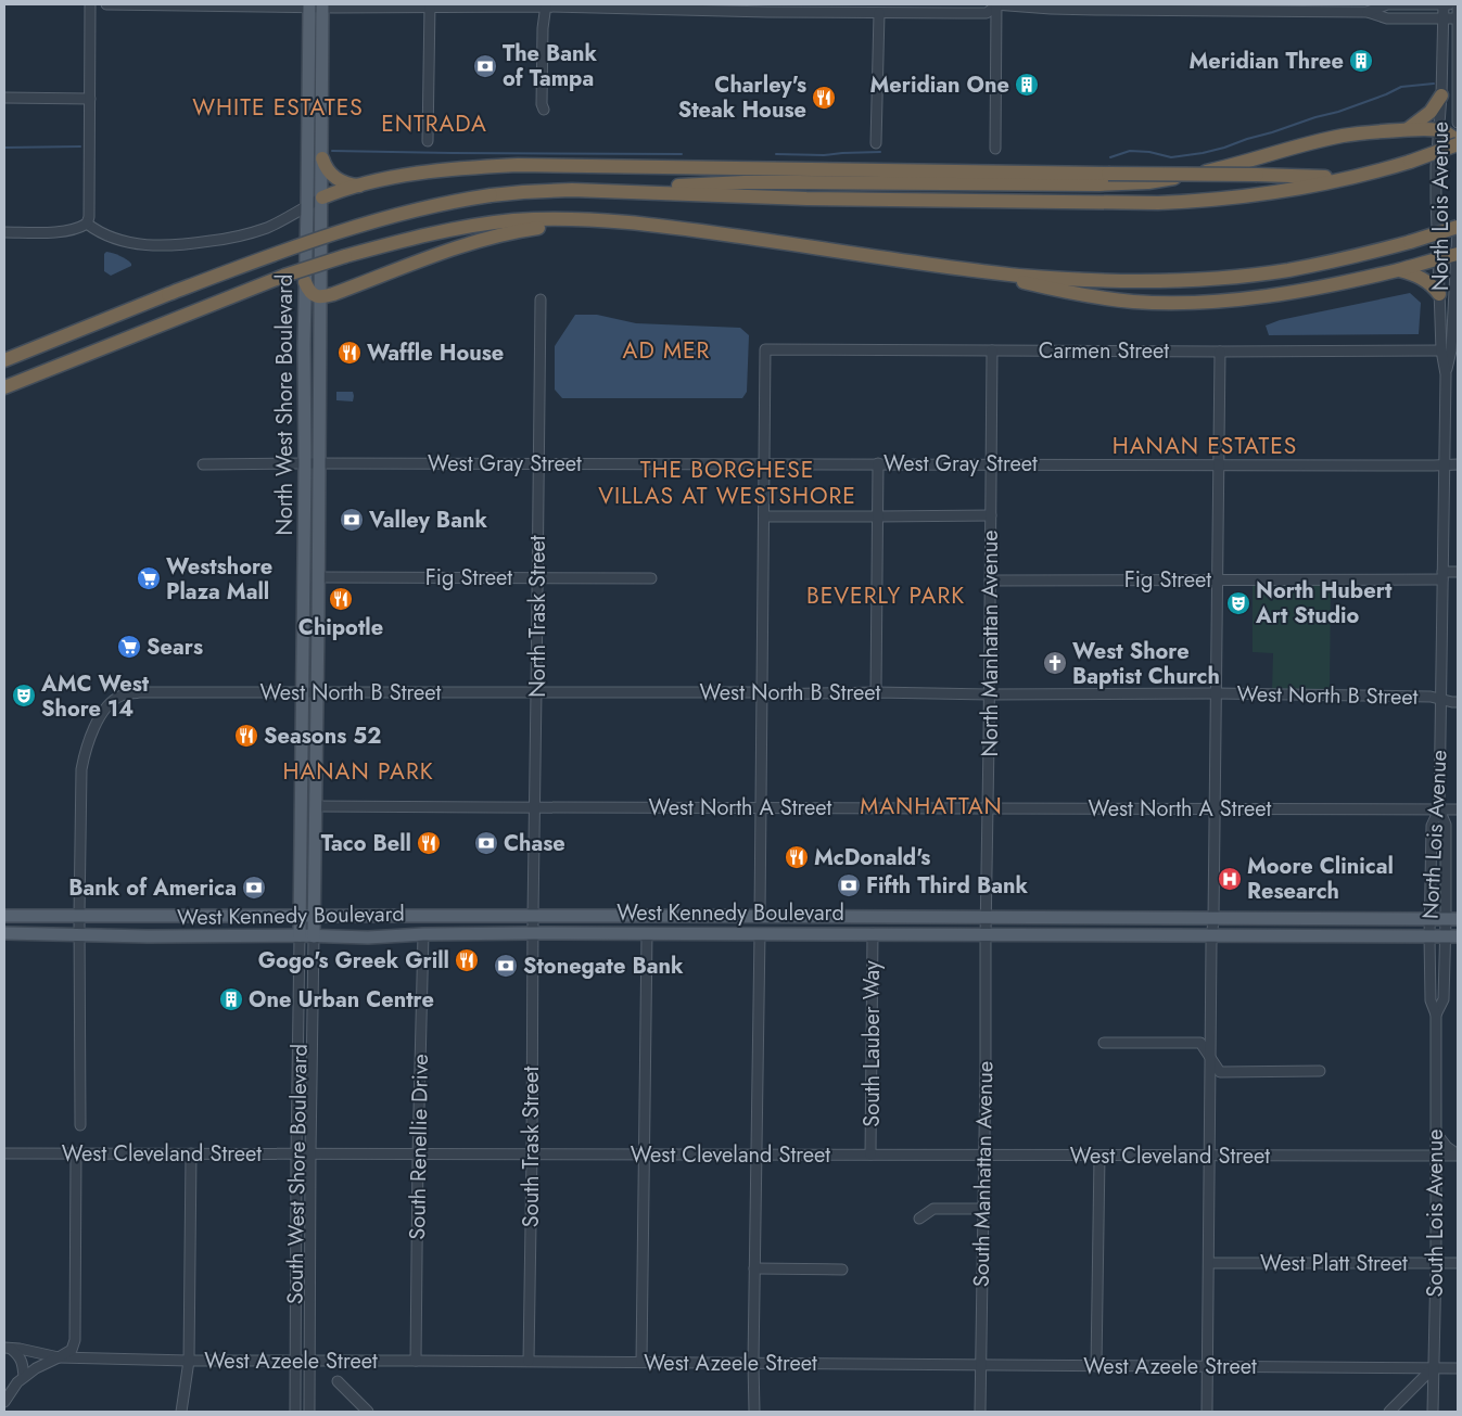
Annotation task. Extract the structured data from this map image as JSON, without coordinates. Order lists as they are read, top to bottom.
{
  "streets": {
    "main road": ["North West Shore Boulevard", "West Kennedy Boulevard"],
    "street": [
      "North Lois Avenue",
      "Carmen Street",
      "West Gray Street",
      "Fig Street",
      "North Trask Street",
      "North Manhattan Avenue",
      "West North B Street",
      "West North A Street",
      "South Lauber Way",
      "South Renellie Drive",
      "South Trask Street",
      "West Cleveland Street",
      "South West Shore Boulevard",
      "South Manhattan Avenue",
      "South Lois Avenue",
      "West Platt Street",
      "West Azeele Street"
    ]
  },
  "crossings": [
    ["North Lois Avenue", "Carmen Street"],
    ["North Lois Avenue", "West Gray Street"],
    ["North Lois Avenue", "Fig Street"],
    ["North Lois Avenue", "West North B Street"],
    ["North Lois Avenue", "West North A Street"],
    ["North Lois Avenue", "West Kennedy Boulevard"],
    ["North Lois Avenue", "South Lois Avenue"],
    ["Carmen Street", "West Gray Street"],
    ["Carmen Street", "North Manhattan Avenue"],
    ["North West Shore Boulevard", "West Gray Street"],
    ["North West Shore Boulevard", "Fig Street"],
    ["North West Shore Boulevard", "West North B Street"],
    ["North West Shore Boulevard", "West North A Street"],
    ["North West Shore Boulevard", "West Kennedy Boulevard"],
    ["North West Shore Boulevard", "South West Shore Boulevard"],
    ["West Gray Street", "North Trask Street"],
    ["West Gray Street", "North Manhattan Avenue"],
    ["Fig Street", "North Trask Street"],
    ["Fig Street", "North Manhattan Avenue"],
    ["North Trask Street", "West North B Street"],
    ["North Trask Street", "West North A Street"],
    ["North Trask Street", "West Kennedy Boulevard"],
    ["North Trask Street", "South Trask Street"],
    ["North Manhattan Avenue", "West North B Street"],
    ["North Manhattan Avenue", "West North A Street"],
    ["North Manhattan Avenue", "West Kennedy Boulevard"],
    ["North Manhattan Avenue", "South Manhattan Avenue"],
    ["West North B Street", "West Kennedy Boulevard"],
    ["West North A Street", "South Lois Avenue"],
    ["West Kennedy Boulevard", "South Lauber Way"],
    ["West Kennedy Boulevard", "South Renellie Drive"],
    ["West Kennedy Boulevard", "South Trask Street"],
    ["West Kennedy Boulevard", "South West Shore Boulevard"],
    ["West Kennedy Boulevard", "South Manhattan Avenue"],
    ["West Kennedy Boulevard", "South Lois Avenue"],
    ["South Lauber Way", "West Cleveland Street"],
    ["South Renellie Drive", "West Cleveland Street"],
    ["South Renellie Drive", "West Azeele Street"],
    ["South Trask Street", "West Cleveland Street"],
    ["South Trask Street", "West Azeele Street"],
    ["West Cleveland Street", "South West Shore Boulevard"],
    ["West Cleveland Street", "South Manhattan Avenue"],
    ["West Cleveland Street", "South Lois Avenue"],
    ["South West Shore Boulevard", "West Azeele Street"],
    ["South Manhattan Avenue", "West Azeele Street"],
    ["South Lois Avenue", "West Platt Street"],
    ["South Lois Avenue", "West Azeele Street"]
  ],
  "districts": [
    "WHITE ESTATES",
    "ENTRADA",
    "AD MER",
    "HANAN ESTATES",
    "THE BORGHESE VILLAS AT WESTSHORE",
    "BEVERLY PARK",
    "HANAN PARK",
    "MANHATTAN"
  ],
  "places": {
    "building": ["Meridian Three", "Meridian One", "One Urban Centre"],
    "bank": [
      "The Bank of Tampa",
      "Valley Bank",
      "Chase",
      "Fifth Third Bank",
      "Bank of America",
      "Stonegate Bank"
    ],
    "restaurant": [
      "Charley's Steak House",
      "Waffle House",
      "Chipotle",
      "Seasons 52",
      "Taco Bell",
      "McDonald's",
      "Gogo's Greek Grill"
    ],
    "supermarket": ["Westshore Plaza Mall", "Sears"],
    "theatre": ["North Hubert Art Studio", "AMC West Shore 14"],
    "church": ["West Shore Baptist Church"],
    "hospital": ["Moore Clinical Research"]
  }
}
